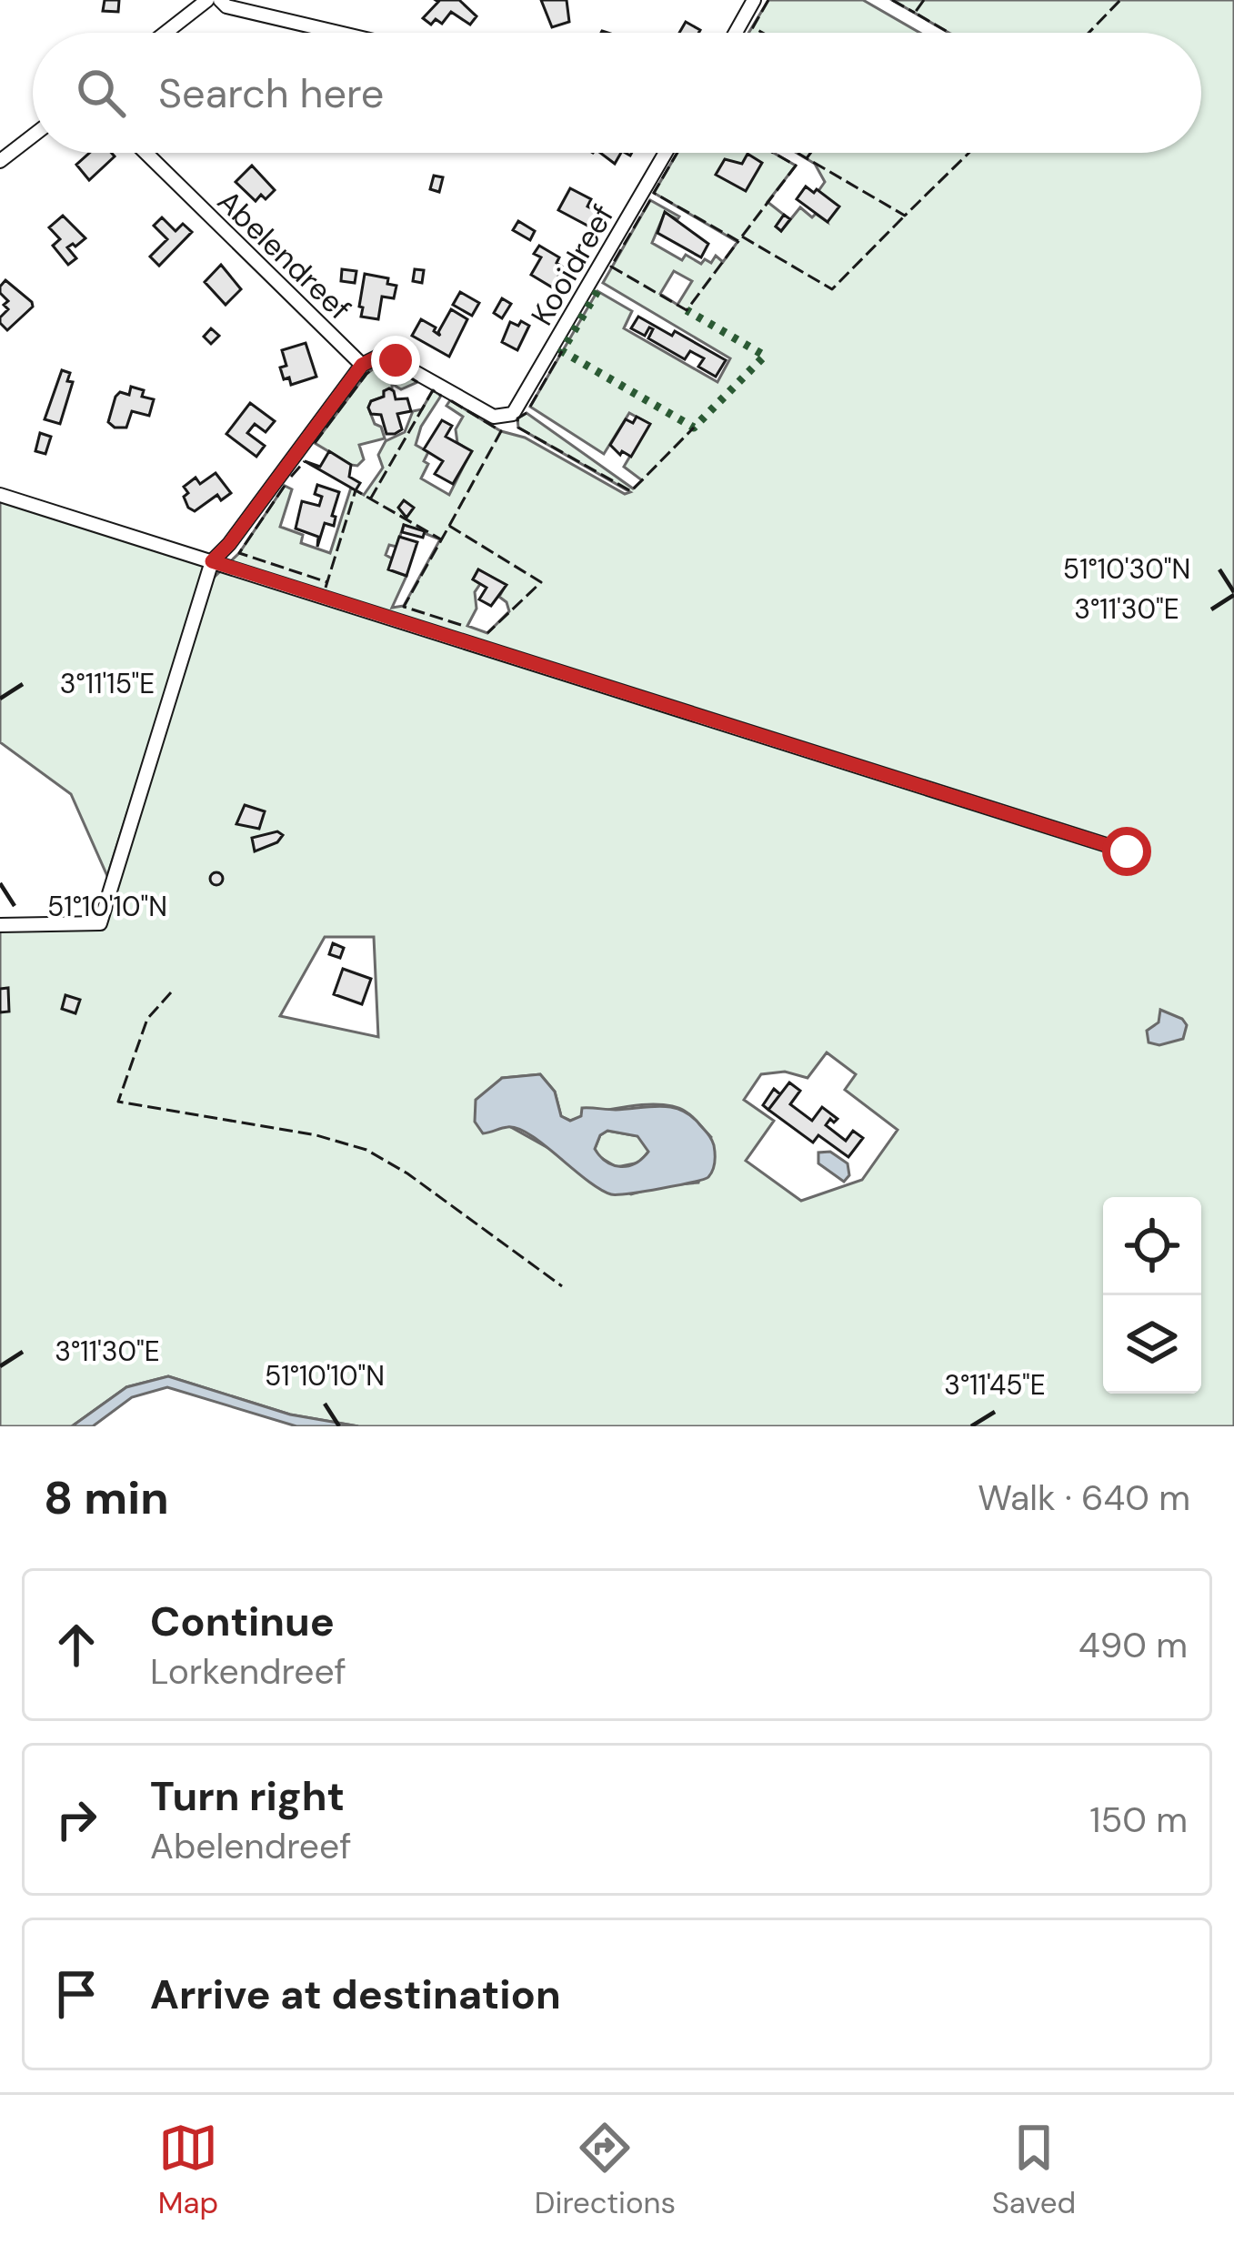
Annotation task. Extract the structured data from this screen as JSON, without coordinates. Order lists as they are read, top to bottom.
{
  "streets": {
    "street": ["Abelendreef", "Kooidreef"]
  },
  "crossings": [
    ["Abelendreef", "Kooidreef"]
  ],
  "page": {
    "search": "Search here",
    "heading": ["8 min", "Walk · 640 m"],
    "list": [
      ["Continue", "Lorkendreef", "490 m"],
      ["Turn right", "Abelendreef", "150 m"],
      "Arrive at destination"
    ],
    "nav": ["Map", "Directions", "Saved"]
  },
  "coordinates": [
    "51°10'30\"N",
    "3°11'30\"E",
    "3°11'15\"E",
    "51°10'10\"N",
    "3°11'45\"E"
  ]
}
